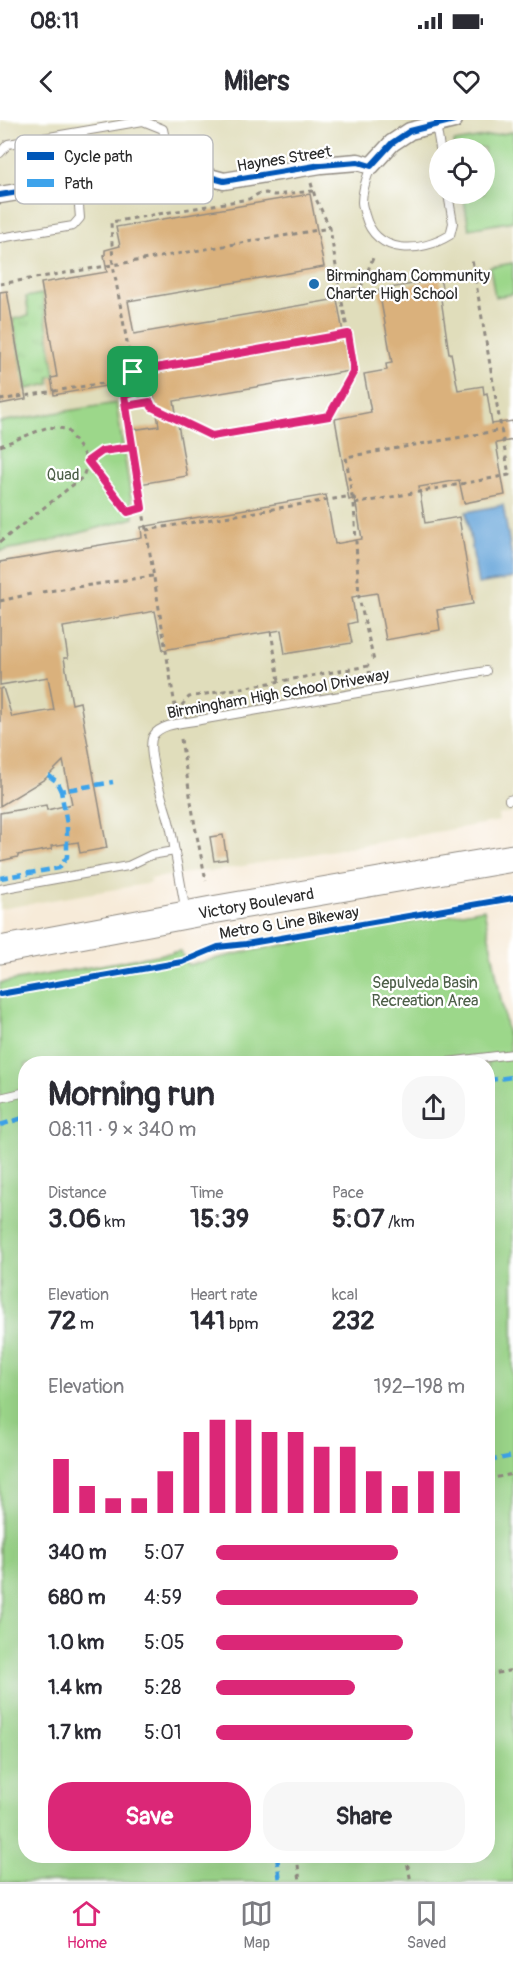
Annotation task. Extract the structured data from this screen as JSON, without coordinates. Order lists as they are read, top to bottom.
{
  "streets": {
    "main road": ["Victory Boulevard"],
    "street": ["Haynes Street"],
    "lane": ["Birmingham High School Driveway"],
    "cycle path": ["Metro G Line Bikeway"]
  },
  "crossings": [
    ["Birmingham High School Driveway", "Victory Boulevard"]
  ],
  "parks": ["Quad", "Sepulveda Basin Recreation Area"],
  "places": ["Birmingham Community Charter High School"],
  "legend": ["Cycle path", "Path"],
  "page": {
    "status": "08:11",
    "header": "Milers",
    "heading": ["Morning run", "08:11 · 9 × 340 m"],
    "stats": [
      ["Distance", "3.06 km"],
      ["Time", "15:39"],
      ["Pace", "5:07 /km"],
      ["Elevation", "72 m"],
      ["Heart rate", "141 bpm"],
      ["kcal", "232"]
    ],
    "chart": ["Elevation", "192–198 m"],
    "list": [
      {
        "name": "340 m",
        "note": "5:07"
      },
      {
        "name": "680 m",
        "note": "4:59"
      },
      {
        "name": "1.0 km",
        "note": "5:05"
      },
      {
        "name": "1.4 km",
        "note": "5:28"
      },
      {
        "name": "1.7 km",
        "note": "5:01"
      }
    ],
    "buttons": ["Save", "Share"],
    "tabs": ["Home", "Map", "Saved"]
  }
}
